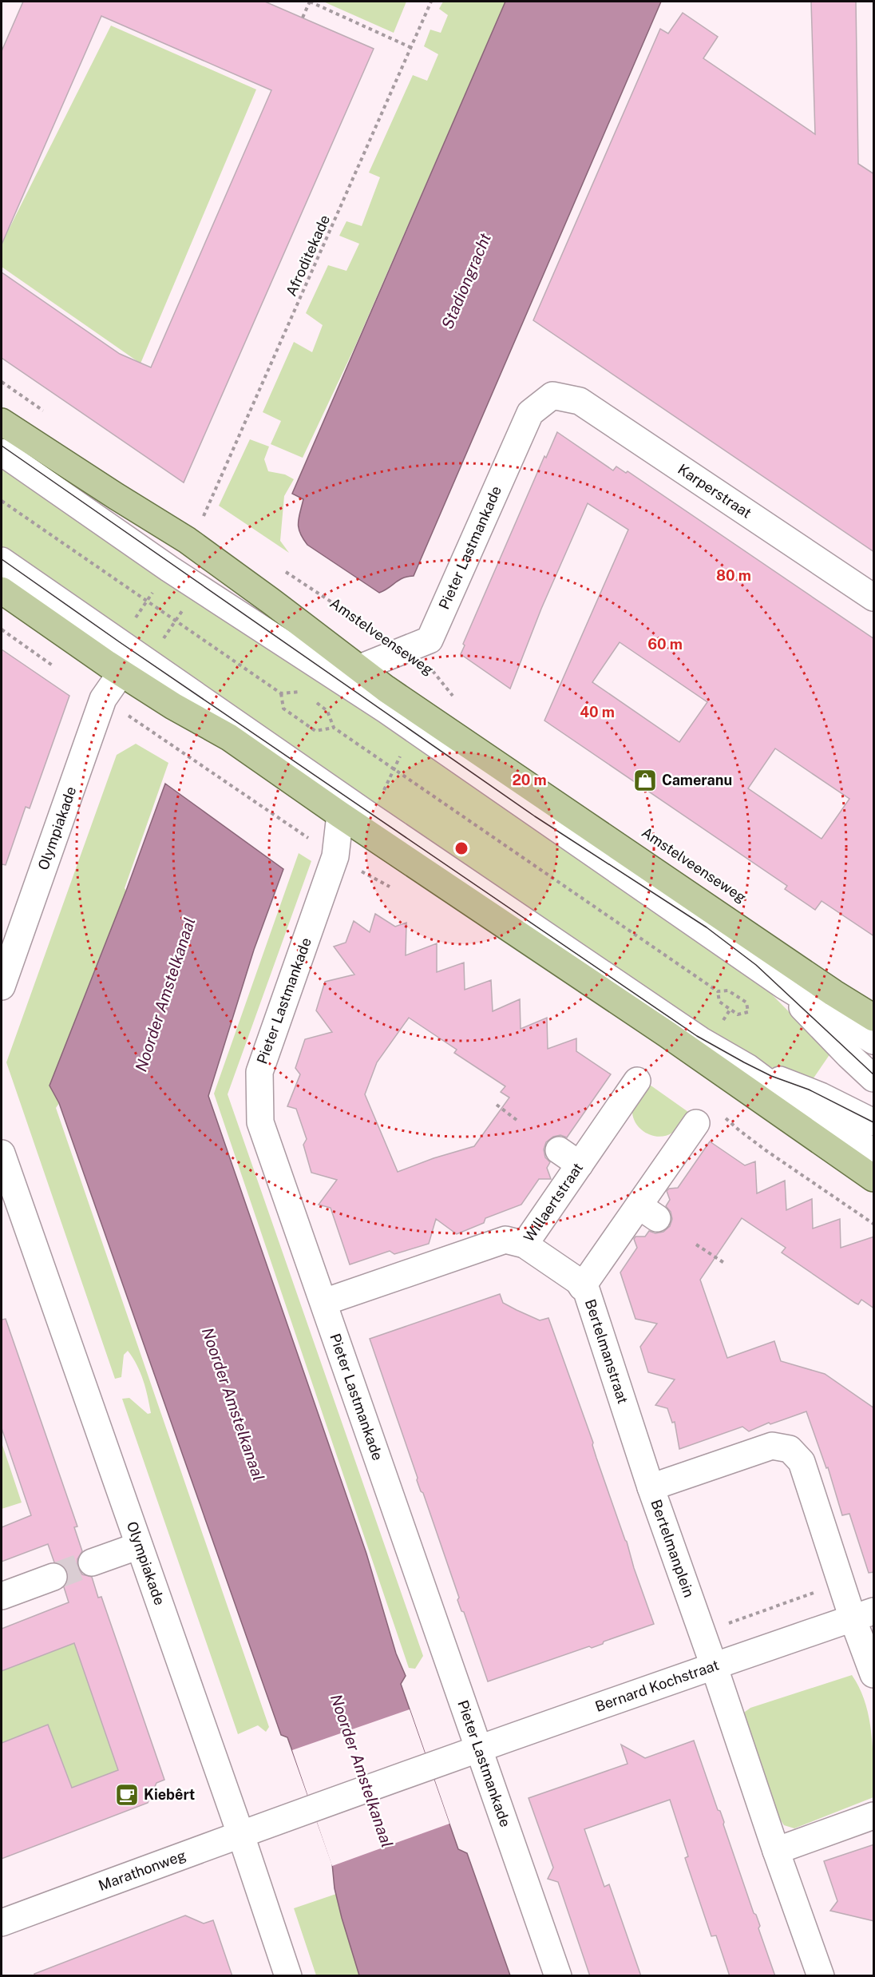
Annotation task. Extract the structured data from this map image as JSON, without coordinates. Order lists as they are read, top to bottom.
{
  "streets": {
    "main road": ["Amstelveenseweg"],
    "street": [
      "Karperstraat",
      "Pieter Lastmankade",
      "Olympiakade",
      "Willaertstraat",
      "Bertelmanstraat",
      "Bertelmanplein",
      "Bernard Kochstraat",
      "Marathonweg"
    ],
    "path": ["Afroditekade"]
  },
  "crossings": [
    ["Afroditekade", "Amstelveenseweg"],
    ["Karperstraat", "Pieter Lastmankade"],
    ["Pieter Lastmankade", "Amstelveenseweg"],
    ["Pieter Lastmankade", "Willaertstraat"],
    ["Pieter Lastmankade", "Bernard Kochstraat"],
    ["Olympiakade", "Marathonweg"],
    ["Willaertstraat", "Bertelmanstraat"],
    ["Bertelmanstraat", "Bertelmanplein"],
    ["Bertelmanplein", "Bernard Kochstraat"],
    ["Bernard Kochstraat", "Marathonweg"]
  ],
  "water": ["Stadiongracht", "Noorder Amstelkanaal"],
  "places": {
    "shop": ["Cameranu"],
    "cafe": ["Kiebêrt"]
  },
  "rings": [
    "80 m",
    "60 m",
    "40 m",
    "20 m"
  ]
}
